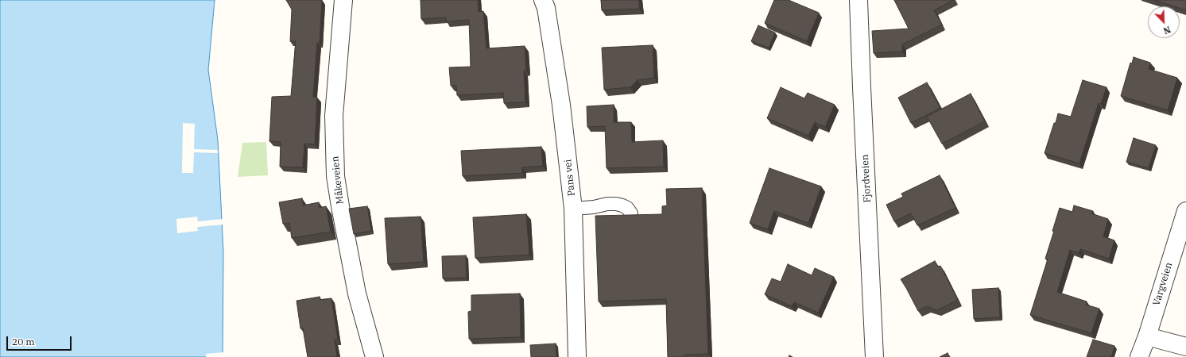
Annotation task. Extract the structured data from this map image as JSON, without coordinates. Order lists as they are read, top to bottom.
{
  "streets": {
    "street": [
      "Pans vei",
      "Fjordveien",
      "Måkeveien",
      "Vargveien"
    ]
  },
  "scale_bar": "20 m",
  "north": "bottom right"
}
